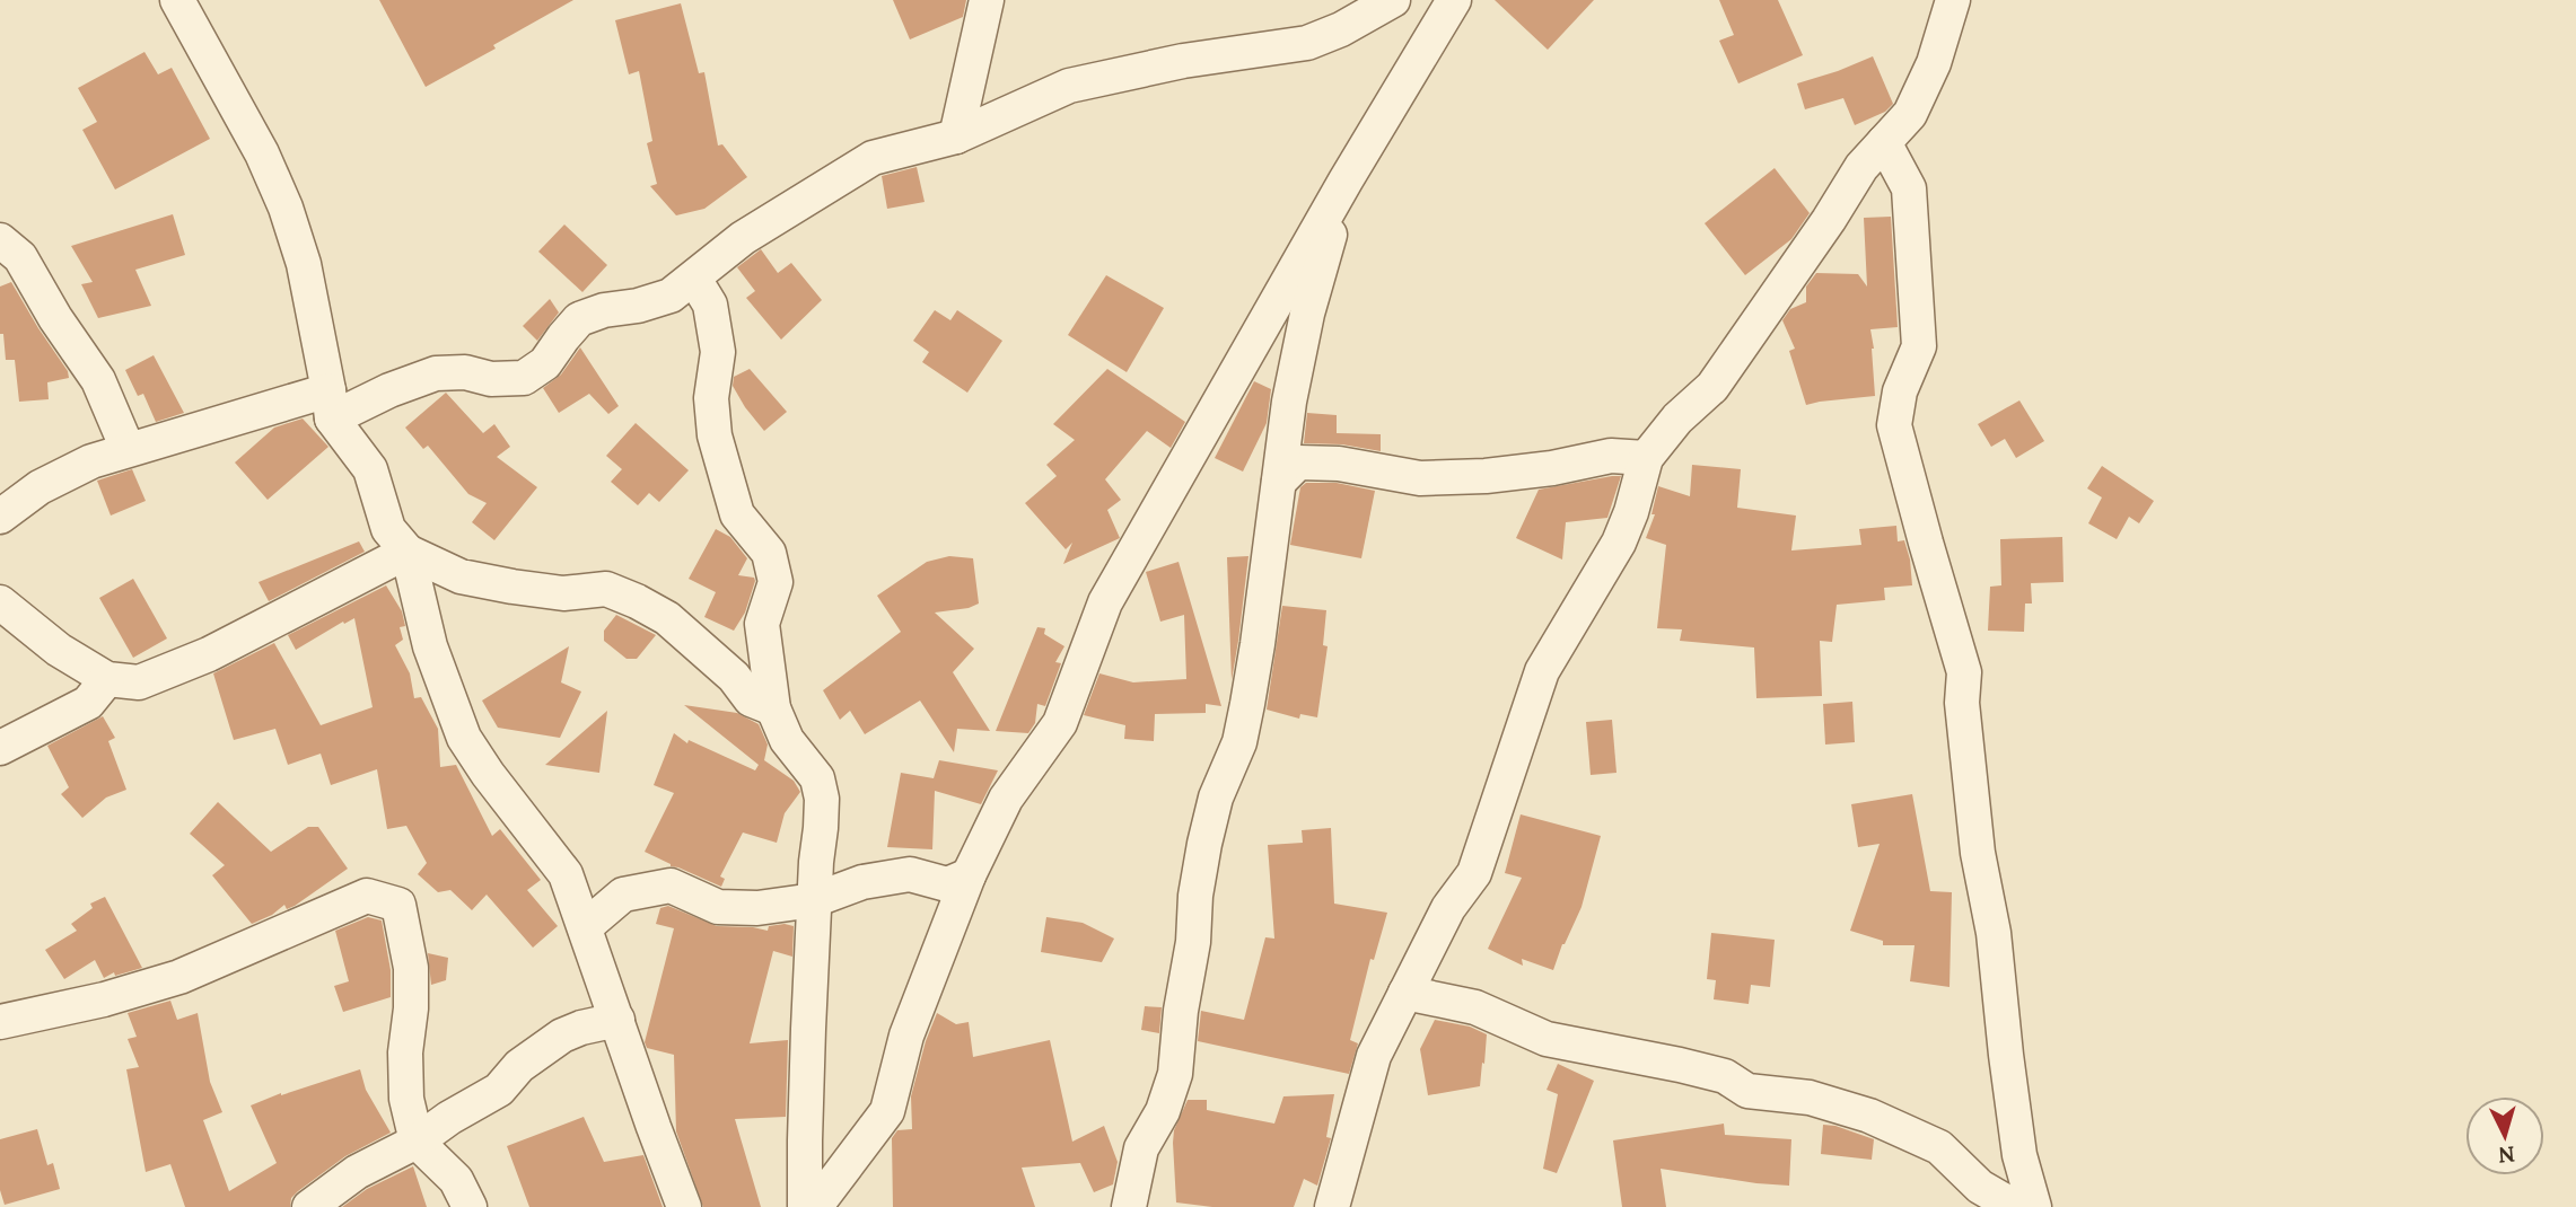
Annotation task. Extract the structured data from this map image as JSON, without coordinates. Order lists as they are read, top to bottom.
{
  "north": "bottom"
}
